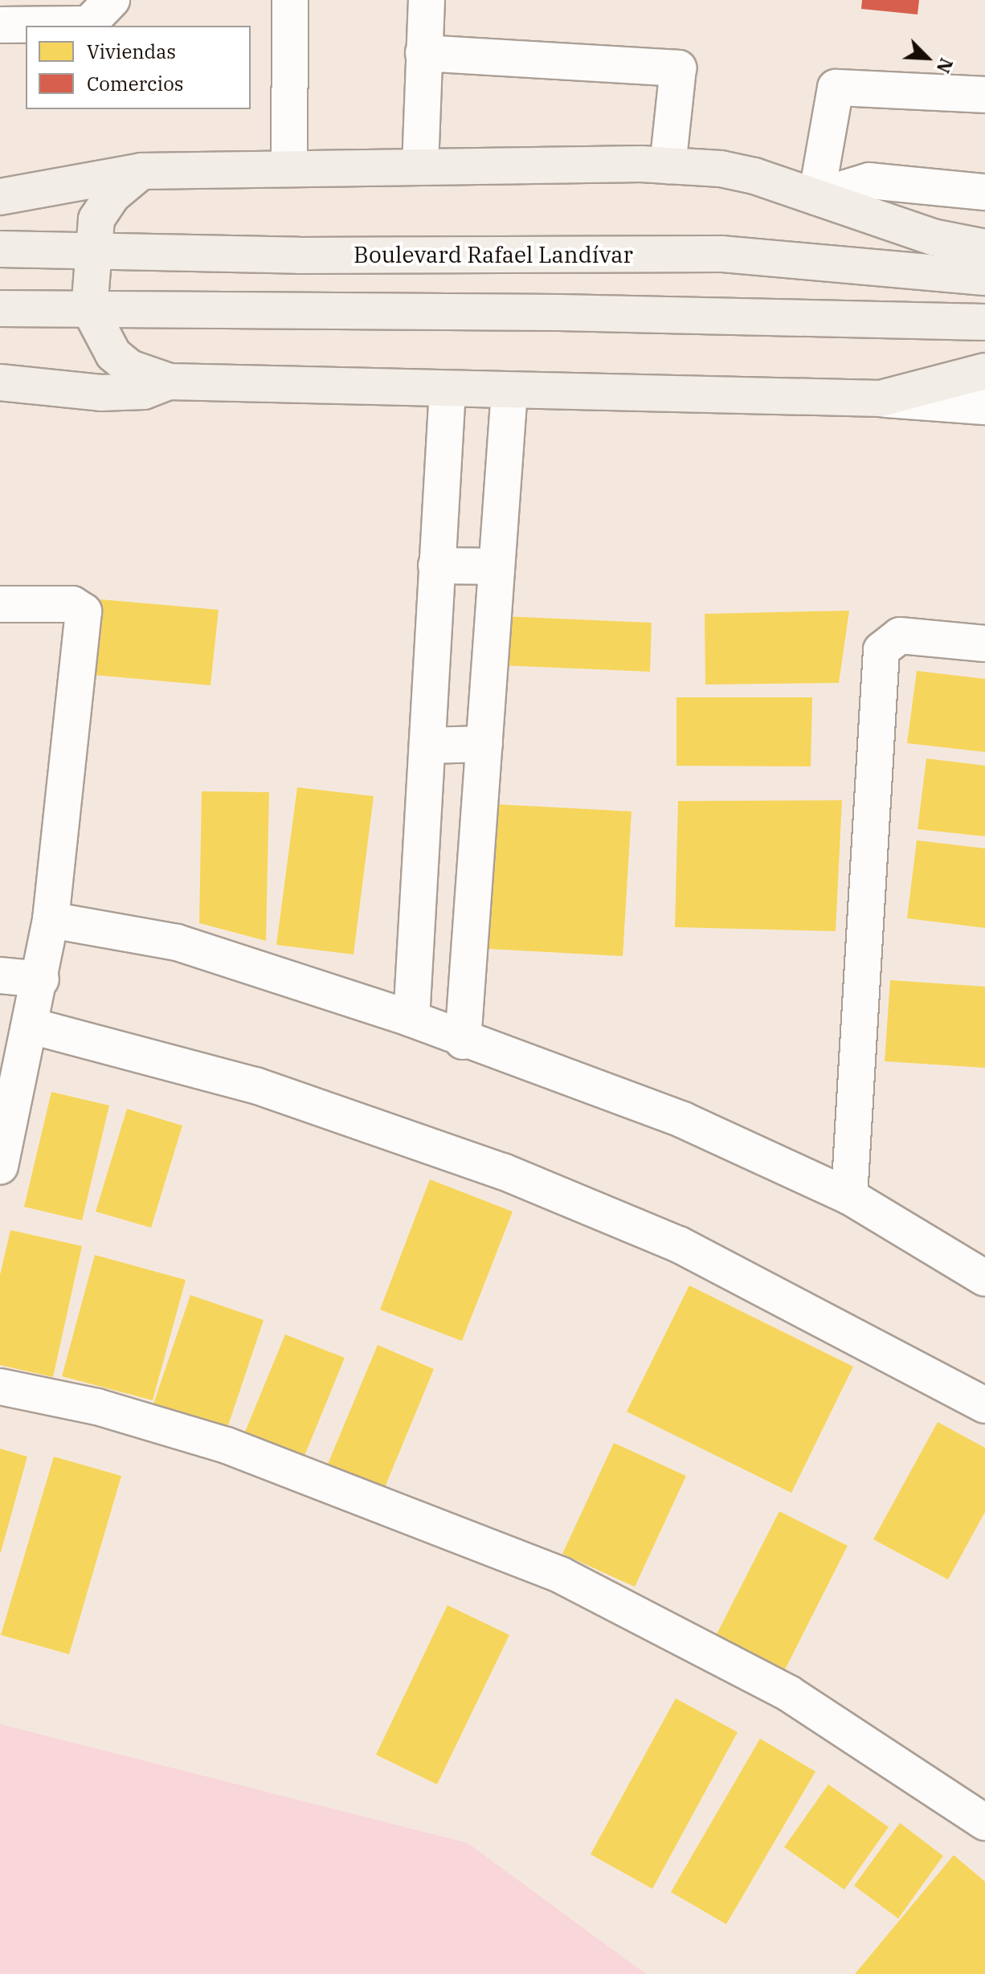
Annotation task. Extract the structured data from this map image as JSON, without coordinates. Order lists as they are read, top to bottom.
{
  "streets": {
    "main road": ["Boulevard Rafael Landívar"]
  },
  "legend": ["Viviendas", "Comercios"],
  "north": "bottom right"
}
